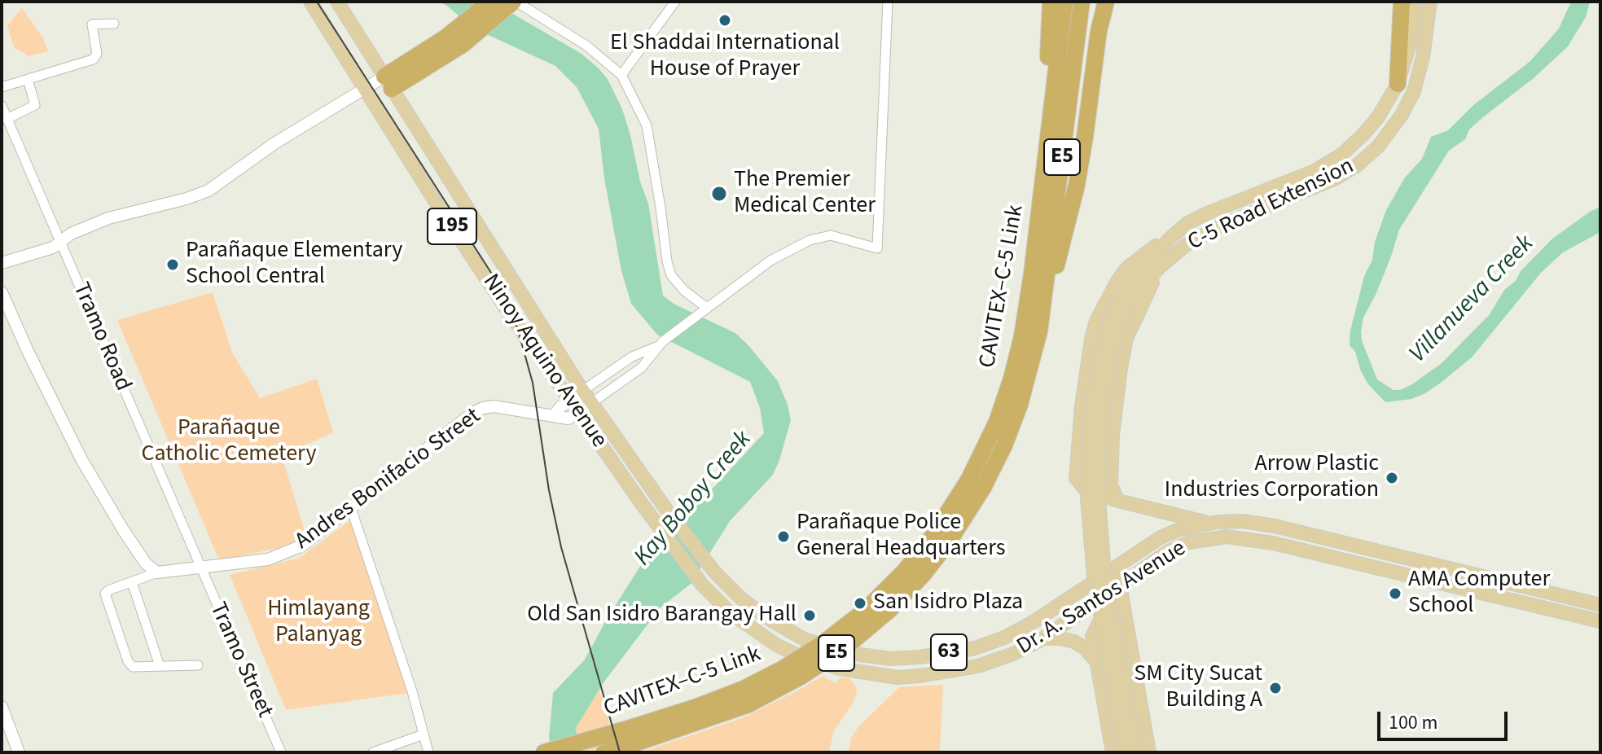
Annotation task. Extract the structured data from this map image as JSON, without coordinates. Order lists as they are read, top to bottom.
{
  "streets": {
    "highway": ["E5", "CAVITEX–C-5 Link"],
    "main road": [
      "C-5 Road Extension",
      "195",
      "Ninoy Aquino Avenue",
      "Dr. A. Santos Avenue",
      "63"
    ],
    "street": ["Tramo Road", "Andres Bonifacio Street", "Tramo Street"]
  },
  "crossings": [
    ["Tramo Road", "Andres Bonifacio Street"],
    ["Tramo Road", "Tramo Street"],
    ["Ninoy Aquino Avenue", "Andres Bonifacio Street"],
    ["Ninoy Aquino Avenue", "Dr. A. Santos Avenue"],
    ["Andres Bonifacio Street", "Tramo Street"]
  ],
  "water": ["Villanueva Creek", "Kay Boboy Creek"],
  "parks": ["Parañaque Catholic Cemetery", "Himlayang Palanyag"],
  "places": [
    "El Shaddai International House of Prayer",
    "The Premier Medical Center",
    "Parañaque Elementary School Central",
    "Arrow Plastic Industries Corporation",
    "Parañaque Police General Headquarters",
    "AMA Computer School",
    "San Isidro Plaza",
    "Old San Isidro Barangay Hall",
    "SM City Sucat Building A"
  ],
  "scale_bar": "100 m"
}
